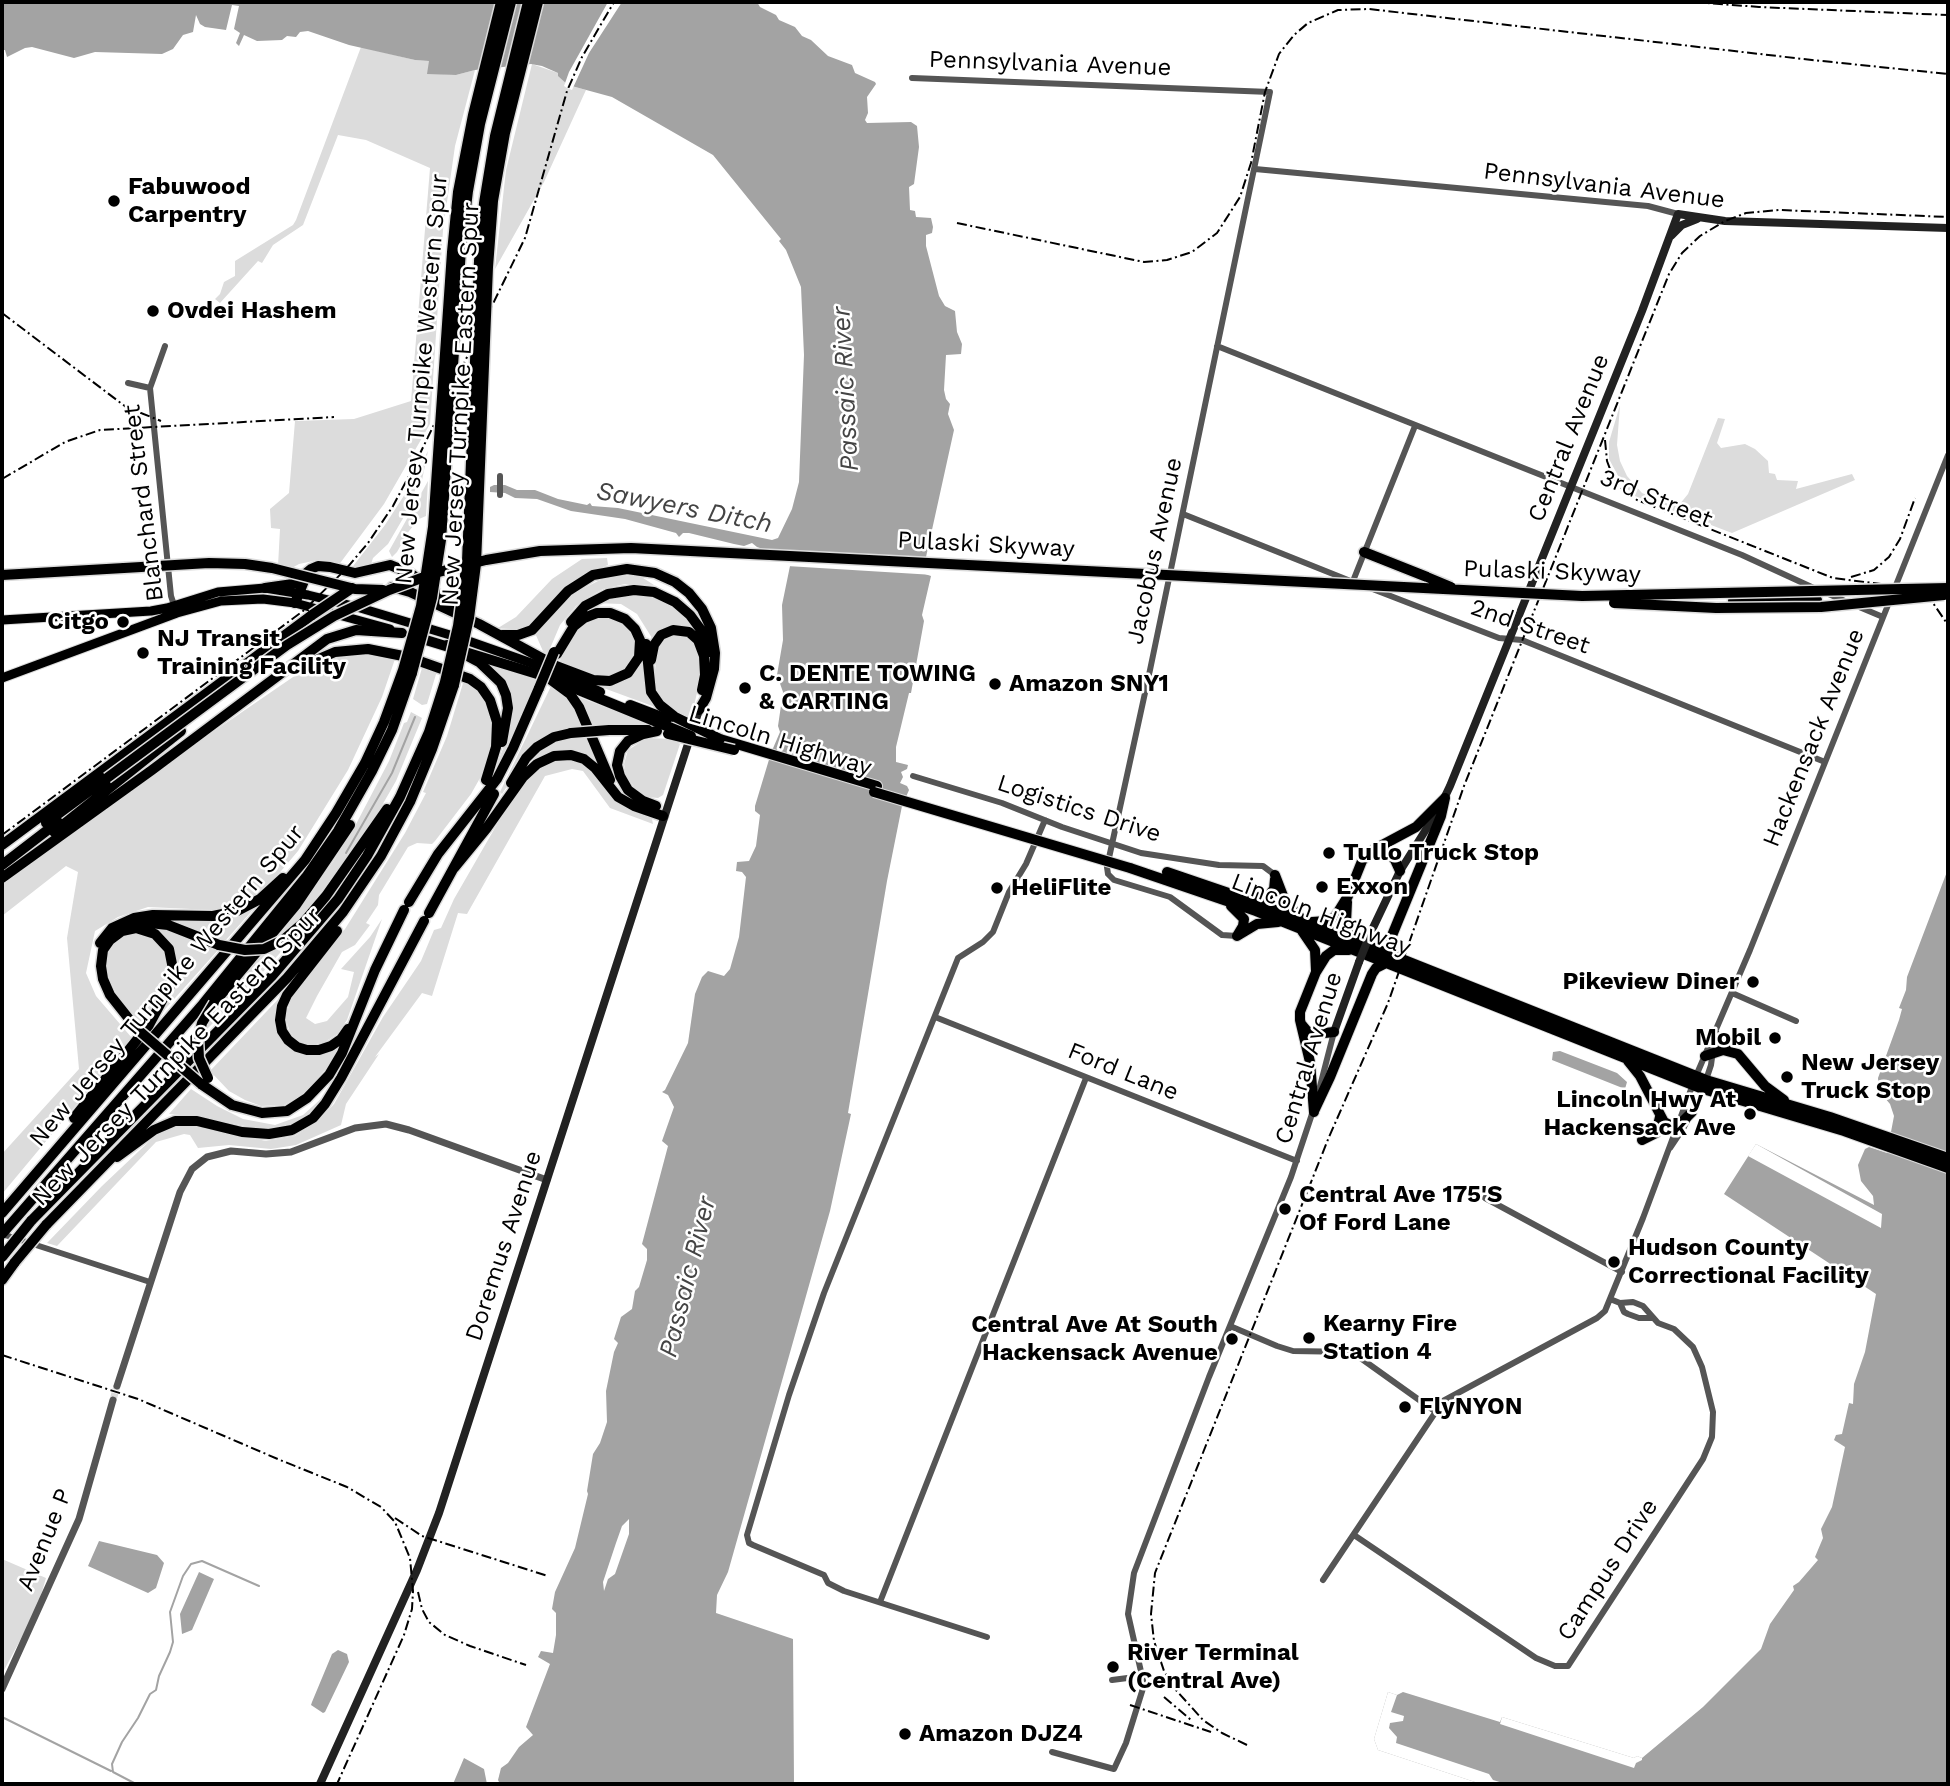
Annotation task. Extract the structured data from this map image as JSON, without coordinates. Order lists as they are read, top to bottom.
{
  "streets": {
    "highway": [
      "New Jersey Turnpike Western Spur",
      "New Jersey Turnpike Eastern Spur",
      "Pulaski Skyway",
      "Lincoln Highway"
    ],
    "main road": ["Pennsylvania Avenue", "Central Avenue", "Doremus Avenue"],
    "street": [
      "3rd Street",
      "Blanchard Street",
      "Jacobus Avenue",
      "2nd Street",
      "Hackensack Avenue",
      "Logistics Drive",
      "Ford Lane",
      "Avenue P",
      "Campus Drive"
    ]
  },
  "crossings": [
    ["Pennsylvania Avenue", "Central Avenue"],
    ["Pennsylvania Avenue", "Jacobus Avenue"],
    ["Central Avenue", "3rd Street"],
    ["Central Avenue", "2nd Street"],
    ["Central Avenue", "Ford Lane"],
    ["3rd Street", "Jacobus Avenue"],
    ["3rd Street", "Hackensack Avenue"],
    ["Jacobus Avenue", "2nd Street"],
    ["Jacobus Avenue", "Logistics Drive"],
    ["2nd Street", "Hackensack Avenue"],
    ["Hackensack Avenue", "Lincoln Highway"],
    ["Hackensack Avenue", "Campus Drive"]
  ],
  "water": ["Passaic River", "Sawyers Ditch"],
  "places": [
    "Fabuwood Carpentry",
    "Ovdei Hashem",
    "Citgo",
    "NJ Transit Training Facility",
    "Amazon SNY1",
    "C. DENTE TOWING & CARTING",
    "Tullo Truck Stop",
    "Exxon",
    "HeliFlite",
    "Pikeview Diner",
    "Mobil",
    "New Jersey Truck Stop",
    "Lincoln Hwy At Hackensack Ave",
    "Central Ave 175'S Of Ford Lane",
    "Hudson County Correctional Facility",
    "Kearny Fire Station 4",
    "Central Ave At South Hackensack Avenue",
    "FlyNYON",
    "River Terminal (Central Ave)",
    "Amazon DJZ4"
  ]
}
